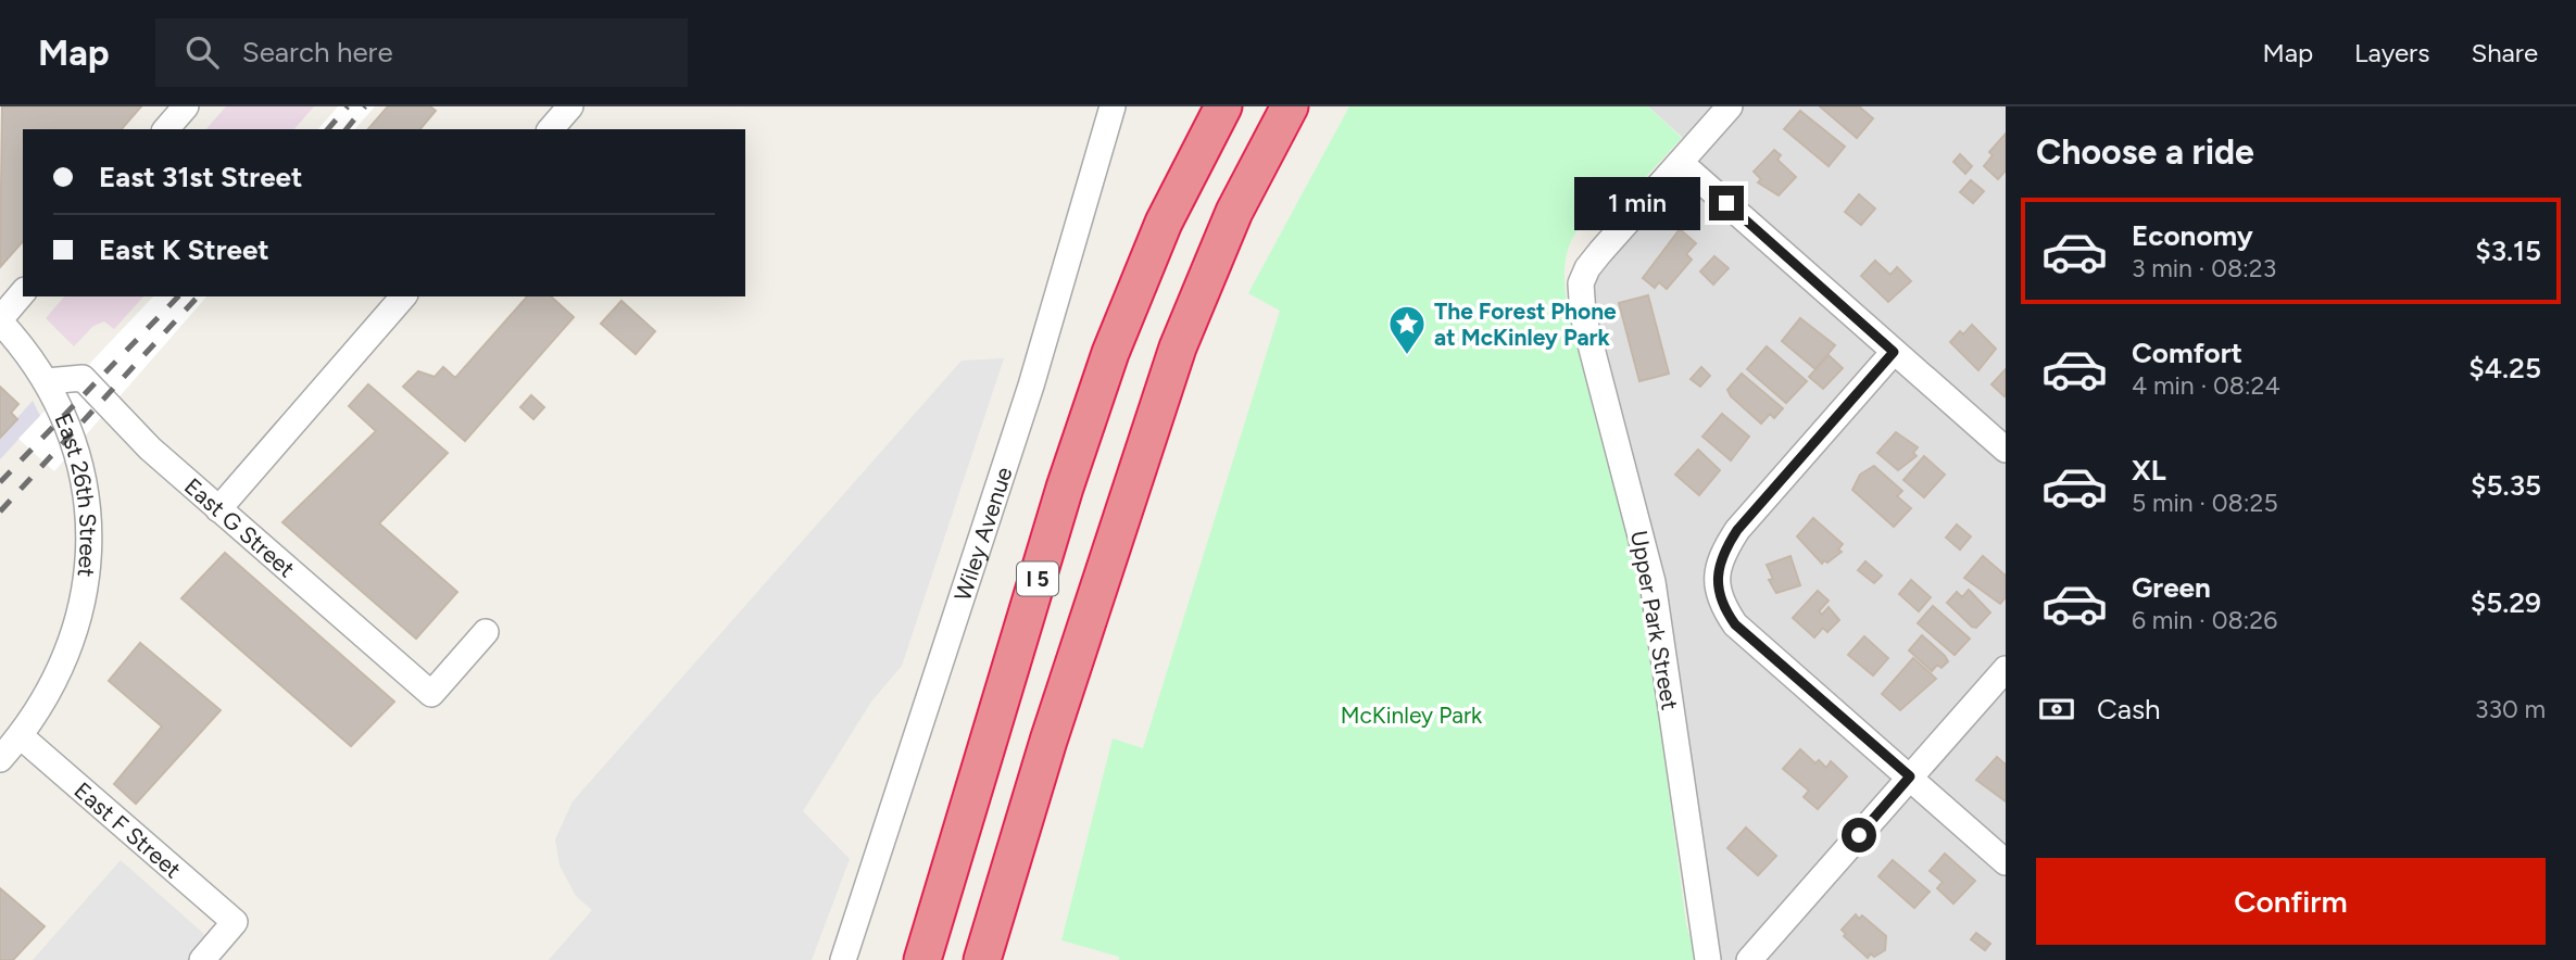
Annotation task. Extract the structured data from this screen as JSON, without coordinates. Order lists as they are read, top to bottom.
{
  "streets": {
    "highway": ["I 5"],
    "street": [
      "East 26th Street",
      "East G Street",
      "Wiley Avenue",
      "Upper Park Street",
      "East F Street"
    ]
  },
  "crossings": [
    ["East 26th Street", "East G Street"],
    ["East 26th Street", "East F Street"]
  ],
  "parks": ["McKinley Park"],
  "places": {
    "place": ["The Forest Phone at McKinley Park"]
  },
  "page": {
    "header": "Map",
    "search": "Search here",
    "nav": ["Map", "Layers", "Share"],
    "heading": "Choose a ride",
    "banner": ["East 31st Street", "East K Street"],
    "bubble": "1 min",
    "list": [
      {
        "name": "Economy",
        "note": "3 min · 08:23",
        "value": "$3.15"
      },
      {
        "name": "Comfort",
        "note": "4 min · 08:24",
        "value": "$4.25"
      },
      {
        "name": "XL",
        "note": "5 min · 08:25",
        "value": "$5.35"
      },
      {
        "name": "Green",
        "note": "6 min · 08:26",
        "value": "$5.29"
      }
    ],
    "pay": ["Cash", "330 m"],
    "buttons": "Confirm"
  }
}
